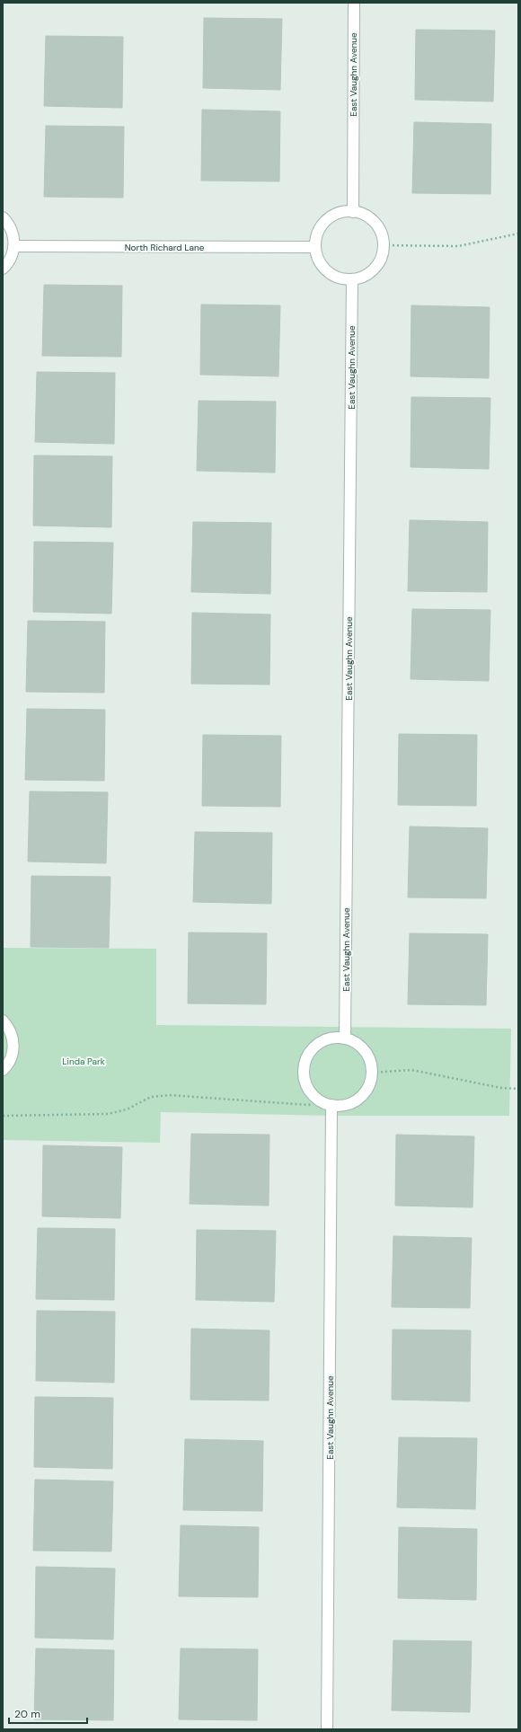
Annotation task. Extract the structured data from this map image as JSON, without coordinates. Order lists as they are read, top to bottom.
{
  "streets": {
    "street": ["East Vaughn Avenue", "North Richard Lane"]
  },
  "crossings": [
    ["East Vaughn Avenue", "North Richard Lane"]
  ],
  "parks": ["Linda Park"],
  "scale_bar": "20 m"
}
